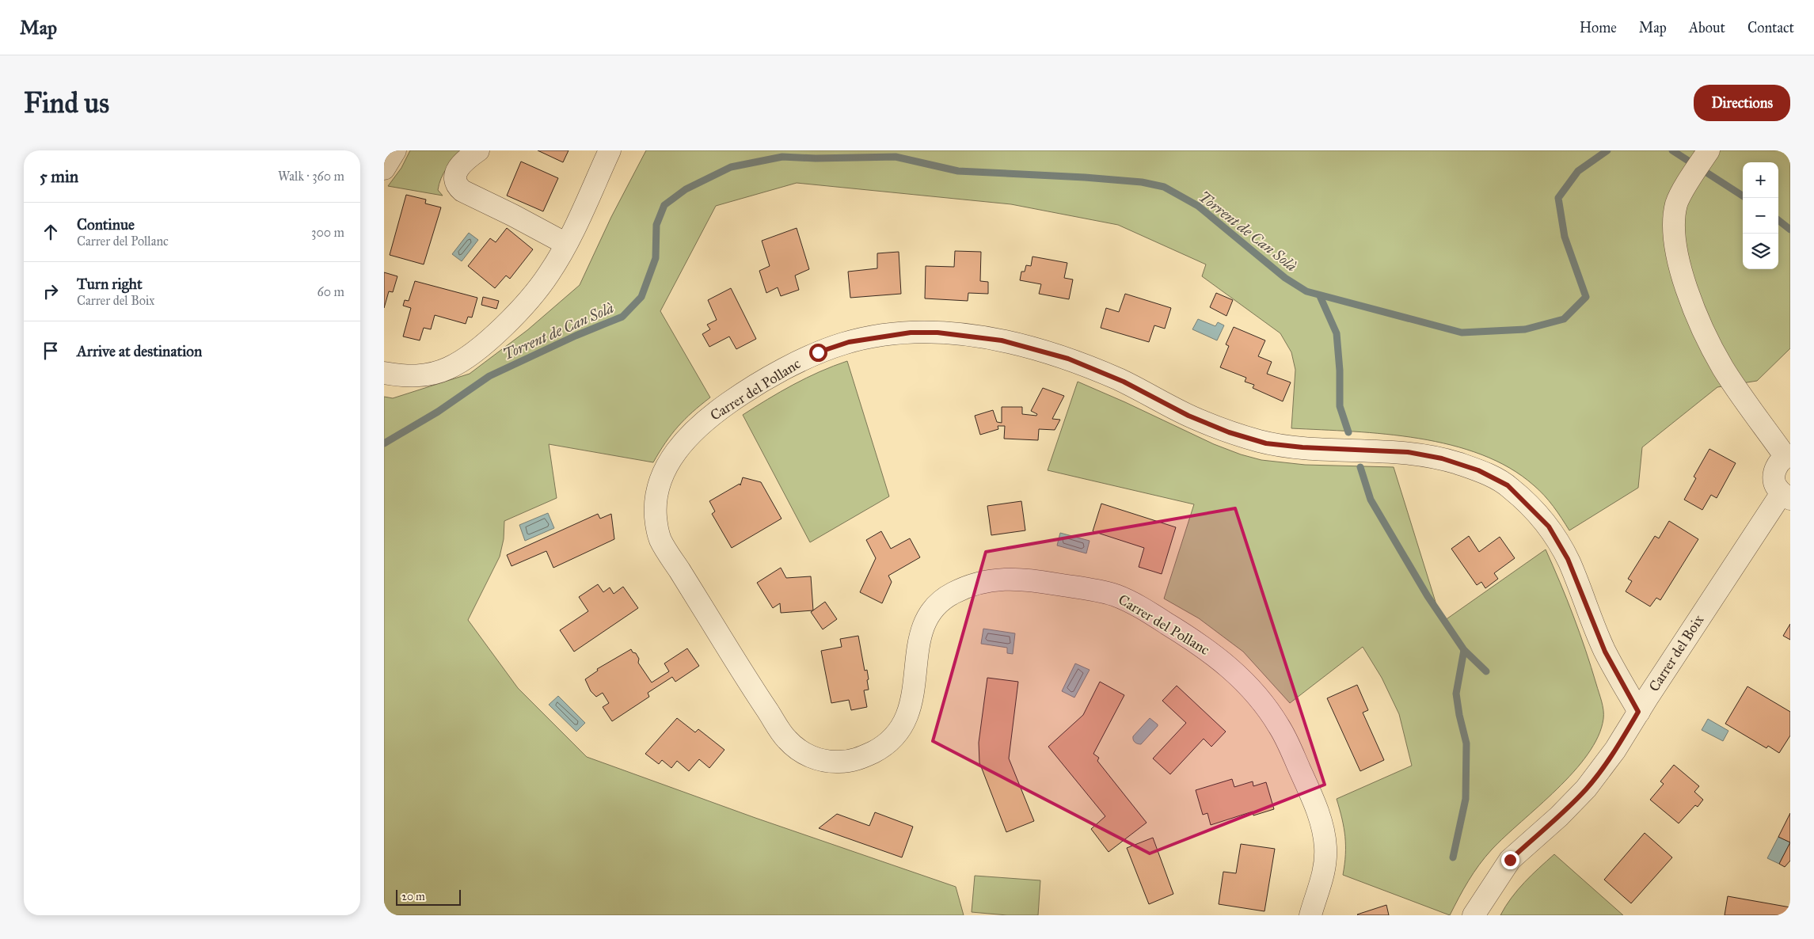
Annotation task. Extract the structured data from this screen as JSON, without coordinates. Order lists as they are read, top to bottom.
{
  "streets": {
    "street": ["Carrer del Pollanc", "Carrer del Boix"]
  },
  "crossings": [
    ["Carrer del Pollanc", "Carrer del Boix"]
  ],
  "water": ["Torrent de Can Solà"],
  "scale_bar": "20 m",
  "page": {
    "header": "Map",
    "nav": [
      "Home",
      "Map",
      "About",
      "Contact"
    ],
    "buttons": "Directions",
    "title": "Find us",
    "heading": ["5 min", "Walk · 360 m"],
    "map_buttons": ["+", "−"],
    "list": [
      ["Continue", "Carrer del Pollanc", "300 m"],
      ["Turn right", "Carrer del Boix", "60 m"],
      "Arrive at destination"
    ],
    "scale": "20 m"
  }
}
